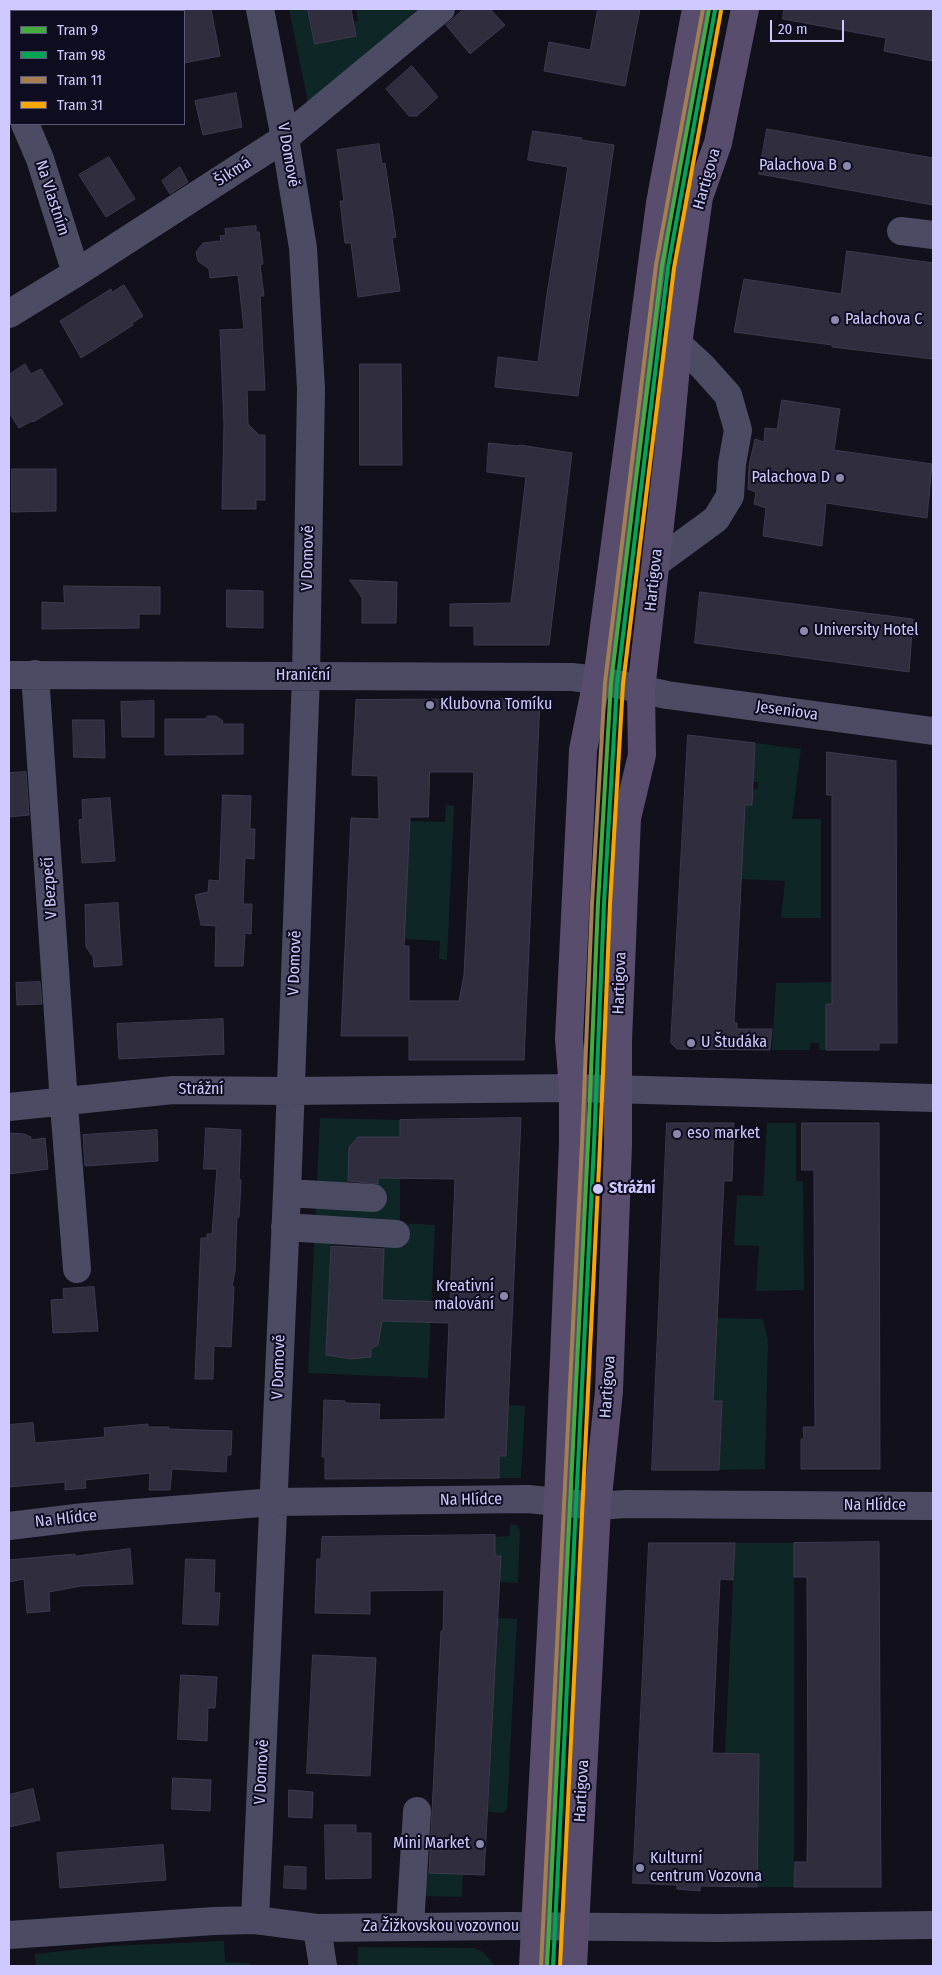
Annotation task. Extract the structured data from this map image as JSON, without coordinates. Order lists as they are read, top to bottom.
{
  "streets": {
    "main road": ["Hartigova"],
    "street": [
      "V Domově",
      "Šikmá",
      "Na Vlastním",
      "Hraniční",
      "Jeseniova",
      "V Bezpečí",
      "Strážní",
      "Na Hlídce",
      "Za Žižkovskou vozovnou"
    ]
  },
  "crossings": [
    ["V Domově", "Šikmá"],
    ["V Domově", "Hraniční"],
    ["V Domově", "Strážní"],
    ["V Domově", "Na Hlídce"],
    ["V Domově", "Za Žižkovskou vozovnou"],
    ["Šikmá", "Na Vlastním"],
    ["Hartigova", "Hraniční"],
    ["Hartigova", "Jeseniova"],
    ["Hartigova", "Strážní"],
    ["Hartigova", "Na Hlídce"],
    ["Hartigova", "Za Žižkovskou vozovnou"],
    ["Hraniční", "Jeseniova"],
    ["Hraniční", "V Bezpečí"],
    ["V Bezpečí", "Strážní"]
  ],
  "places": [
    "Palachova B",
    "Palachova C",
    "Palachova D",
    "University Hotel",
    "Klubovna Tomíku",
    "U Študáka",
    "eso market",
    "Strážní",
    "Kreativní malování",
    "Mini Market",
    "Kulturní centrum Vozovna"
  ],
  "lines": [
    "tram line 9",
    "tram line 11",
    "tram line 98",
    "tram line 31"
  ],
  "legend": [
    "Tram 9",
    "Tram 98",
    "Tram 11",
    "Tram 31"
  ],
  "scale_bar": "20 m"
}
